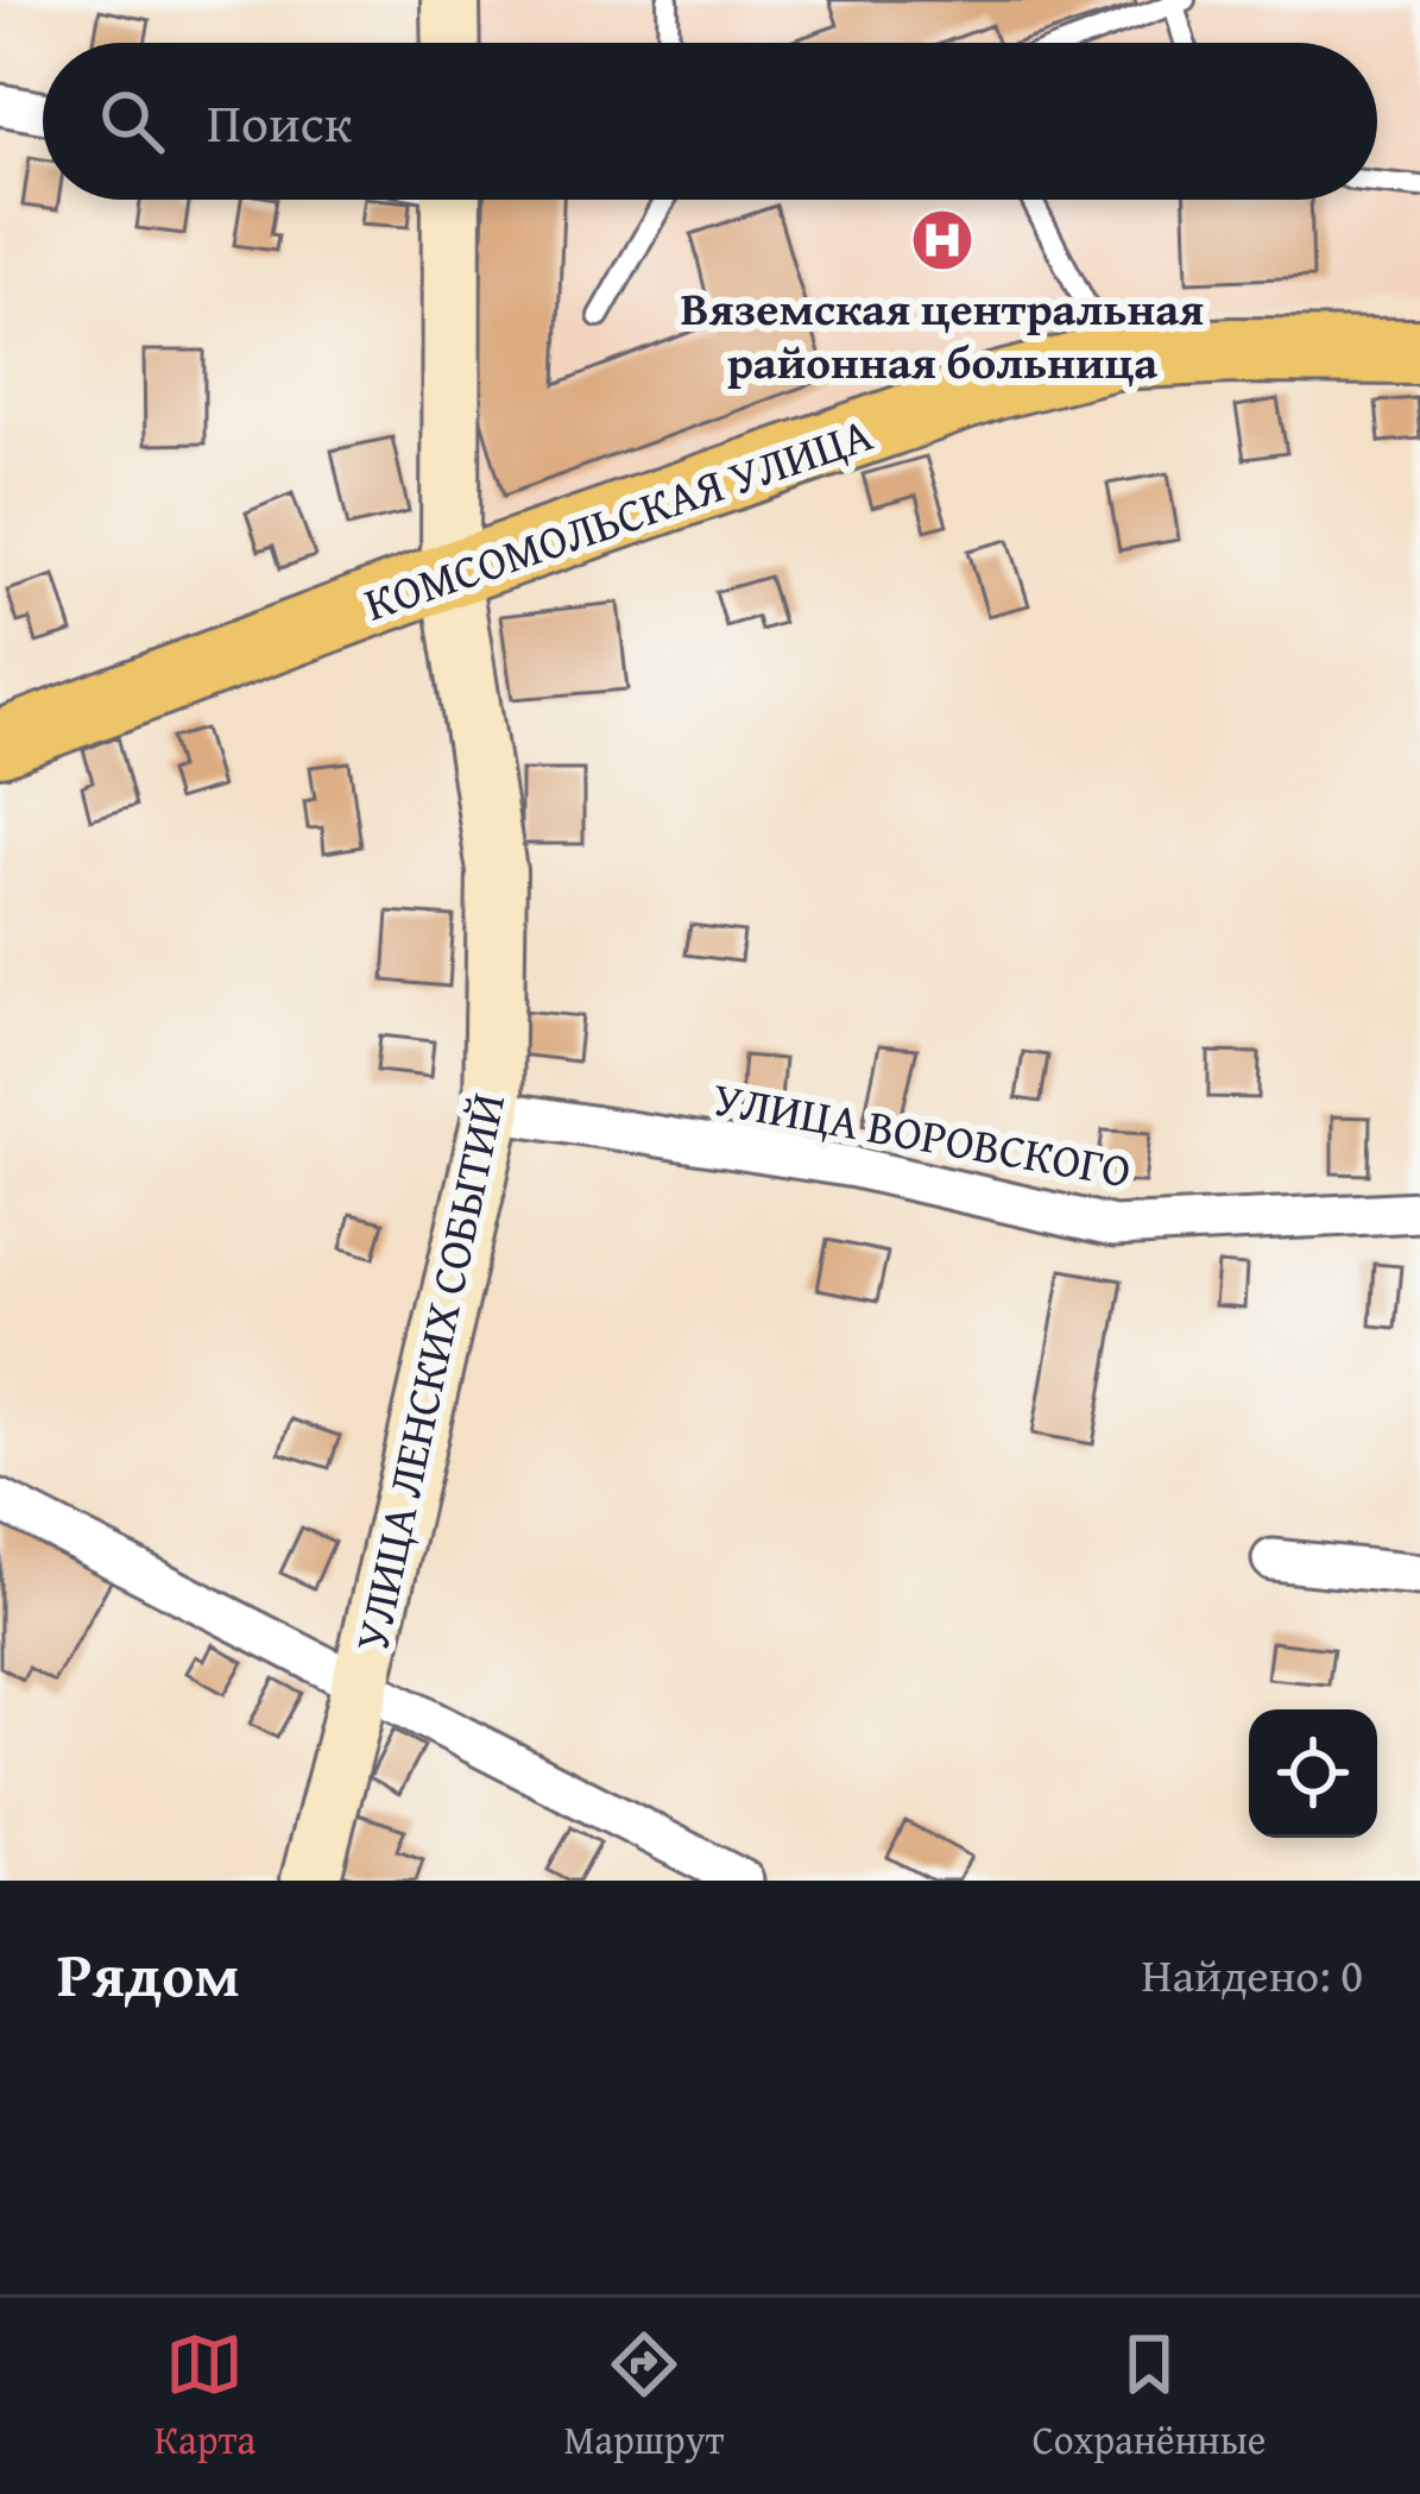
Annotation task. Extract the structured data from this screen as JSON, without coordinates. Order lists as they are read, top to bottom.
{
  "streets": {
    "main road": ["КОМСОМОЛЬСКАЯ УЛИЦА"],
    "street": ["УЛИЦА ВОРОВСКОГО", "УЛИЦА ЛЕНСКИХ СОБЫТИЙ"]
  },
  "crossings": [
    ["КОМСОМОЛЬСКАЯ УЛИЦА", "УЛИЦА ЛЕНСКИХ СОБЫТИЙ"],
    ["УЛИЦА ВОРОВСКОГО", "УЛИЦА ЛЕНСКИХ СОБЫТИЙ"]
  ],
  "places": {
    "hospital": ["Вяземская центральная районная больница"]
  },
  "page": {
    "search": "Поиск",
    "heading": ["Рядом", "Найдено: 0"],
    "nav": ["Карта", "Маршрут", "Сохранённые"]
  }
}
